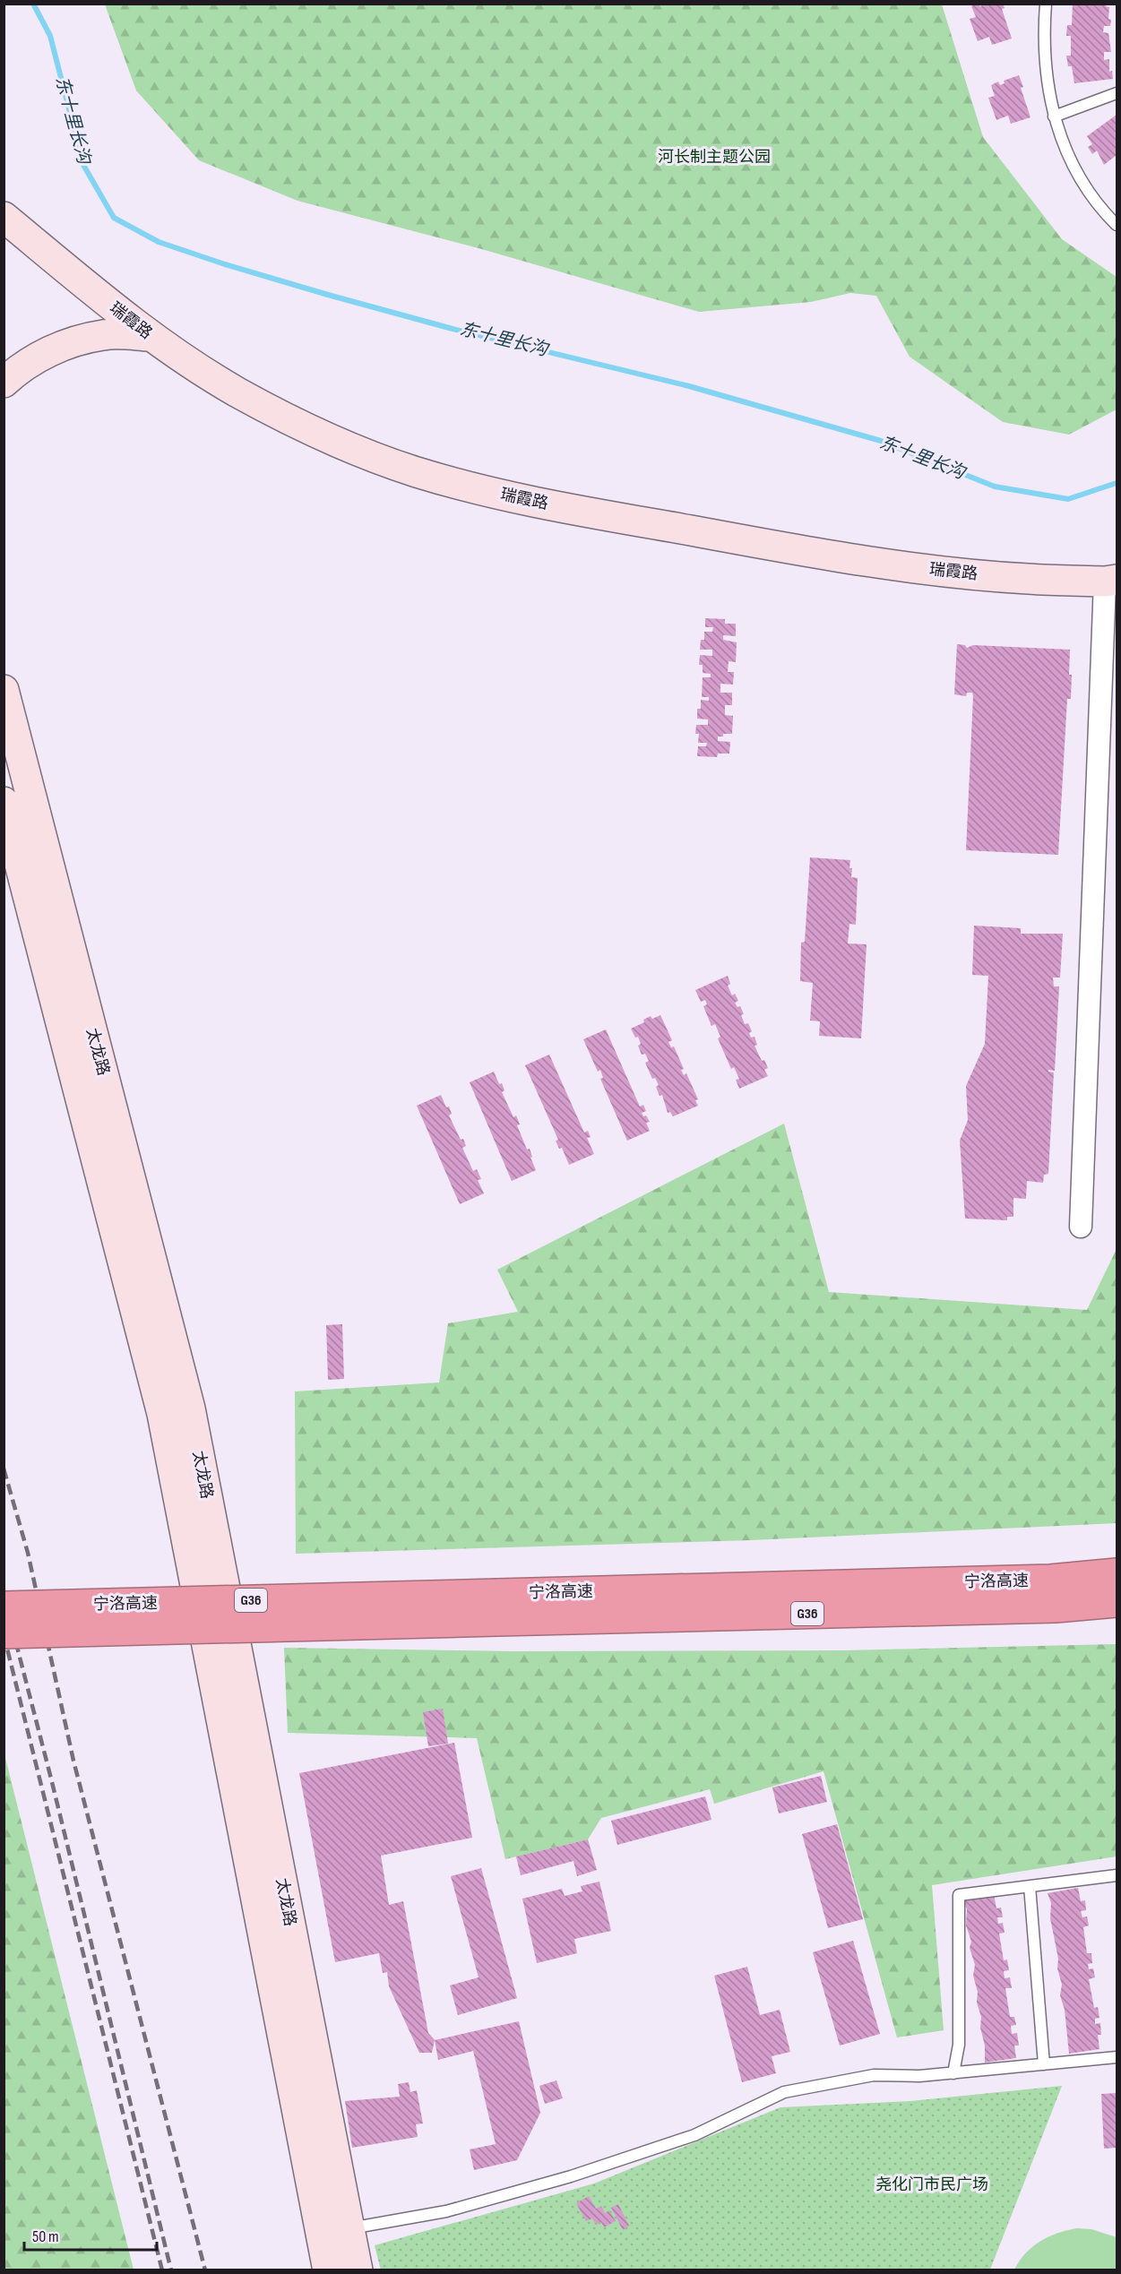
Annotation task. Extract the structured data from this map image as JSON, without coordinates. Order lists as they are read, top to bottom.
{
  "streets": {
    "highway": ["宁洛高速", "G36"],
    "main road": ["瑞霞路", "太龙路"]
  },
  "water": ["东十里长沟"],
  "parks": ["河长制主题公园", "尧化门市民广场"],
  "scale_bar": "50 m"
}
